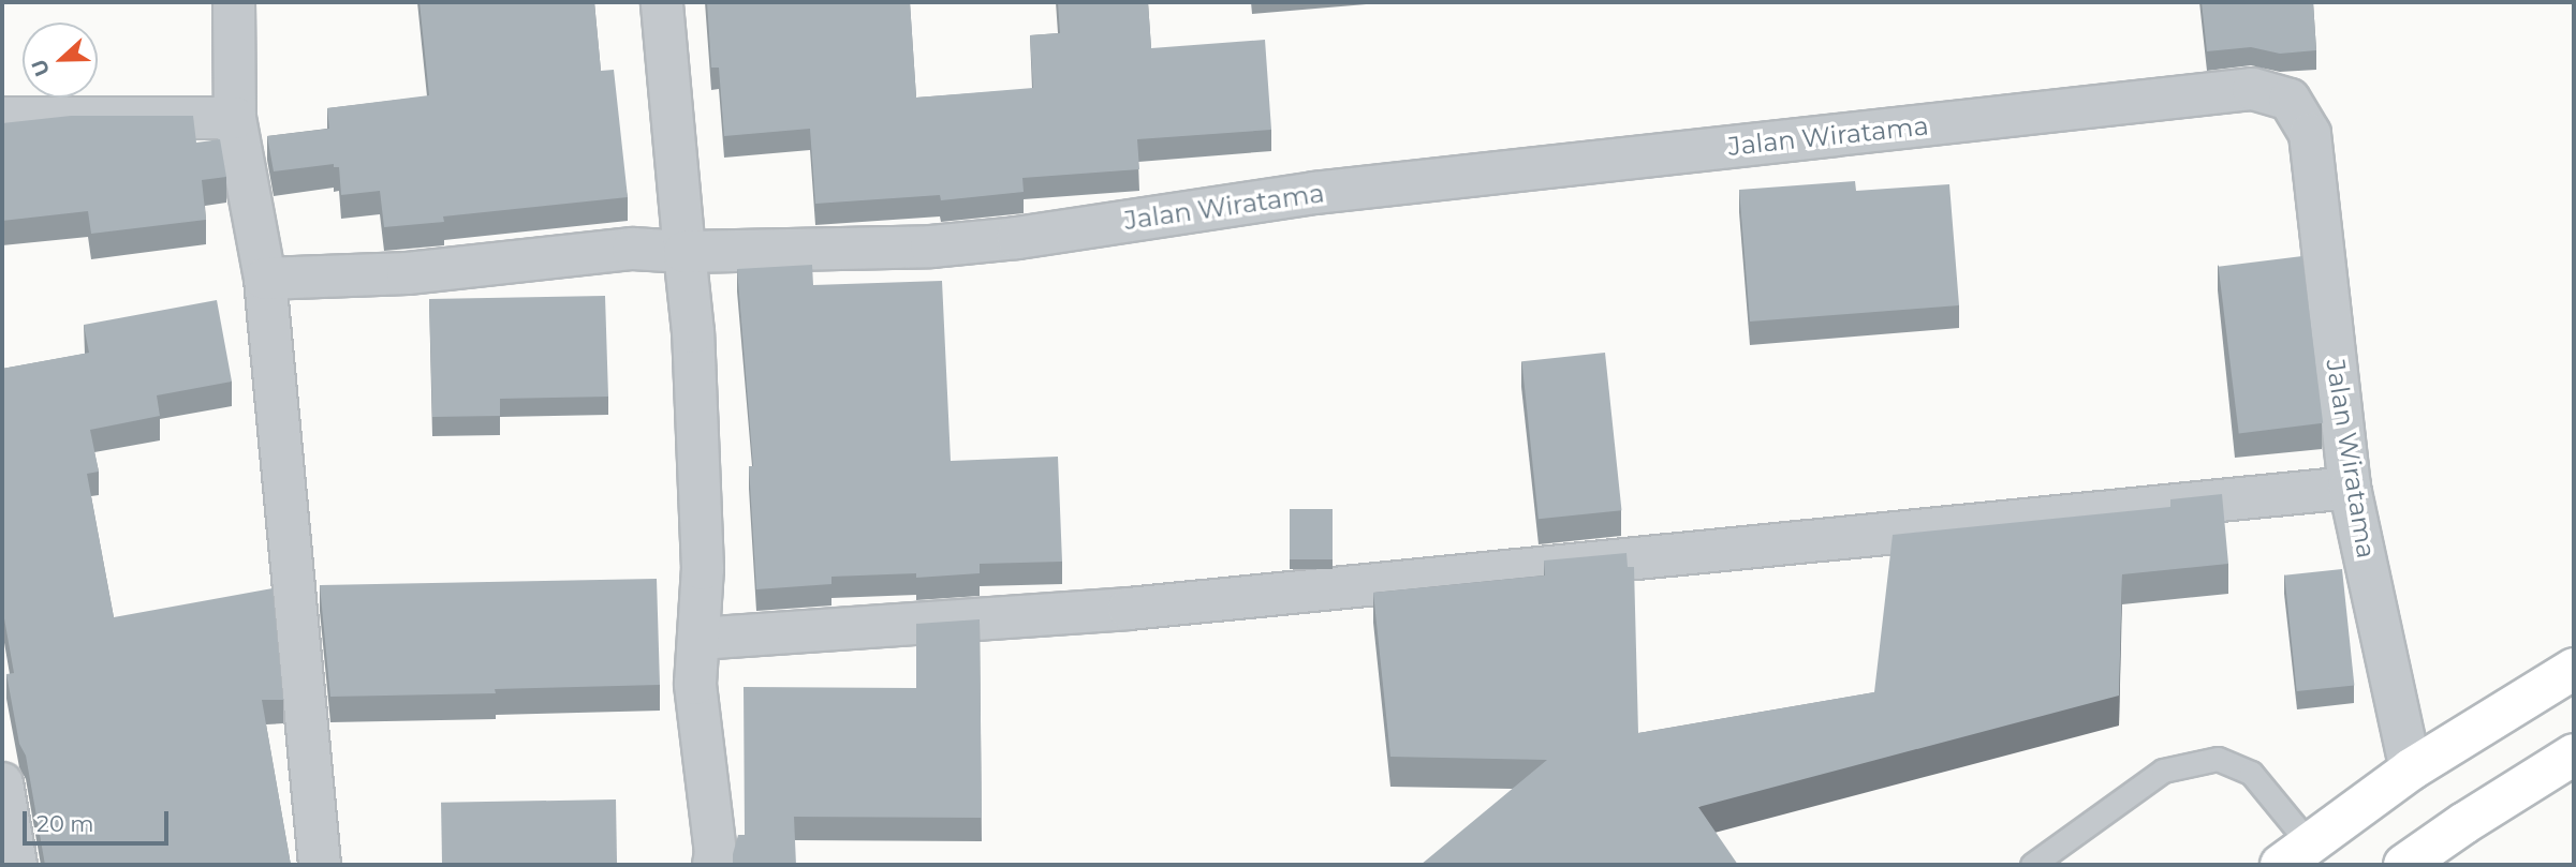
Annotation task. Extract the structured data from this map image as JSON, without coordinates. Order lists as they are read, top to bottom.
{
  "streets": {
    "street": ["Jalan Wiratama"]
  },
  "scale_bar": "20 m",
  "north": "left"
}
